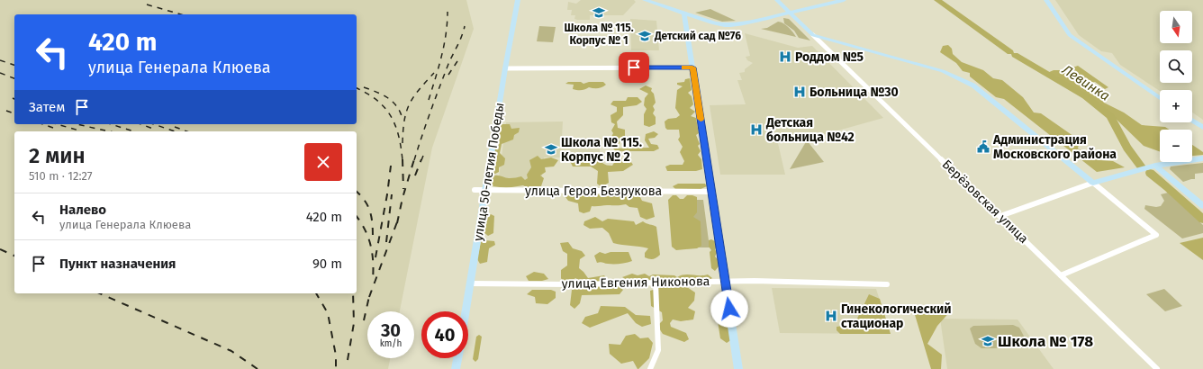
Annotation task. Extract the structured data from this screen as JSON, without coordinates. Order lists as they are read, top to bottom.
{
  "streets": {
    "street": [
      "улица 50-летия Победы",
      "улица Героя Безрукова",
      "Берёзовская улица",
      "улица Евгения Никонова"
    ]
  },
  "crossings": [
    ["улица 50-летия Победы", "улица Героя Безрукова"],
    ["улица 50-летия Победы", "улица Евгения Никонова"]
  ],
  "water": ["Левинка"],
  "places": {
    "school or university": [
      "Школа № 115. Корпус № 1",
      "Детский сад №76",
      "Школа № 115. Корпус № 2",
      "Школа № 178"
    ],
    "hospital": [
      "Роддом №5",
      "Больница №30",
      "Детская больница №42",
      "Гинекологический стационар"
    ],
    "public building": ["Администрация Московского района"]
  },
  "north": "bottom",
  "page": {
    "map_buttons": ["+", "−"],
    "turn": ["420 m", "улица Генерала Клюева"],
    "then": "Затем",
    "heading": ["2 мин", "510 m · 12:27"],
    "list": [
      {
        "name": "Налево",
        "note": "улица Генерала Клюева",
        "value": "420 m"
      },
      {
        "name": "Пункт назначения",
        "value": "90 m"
      }
    ],
    "speed": "30 km/h",
    "limit": "40"
  }
}
